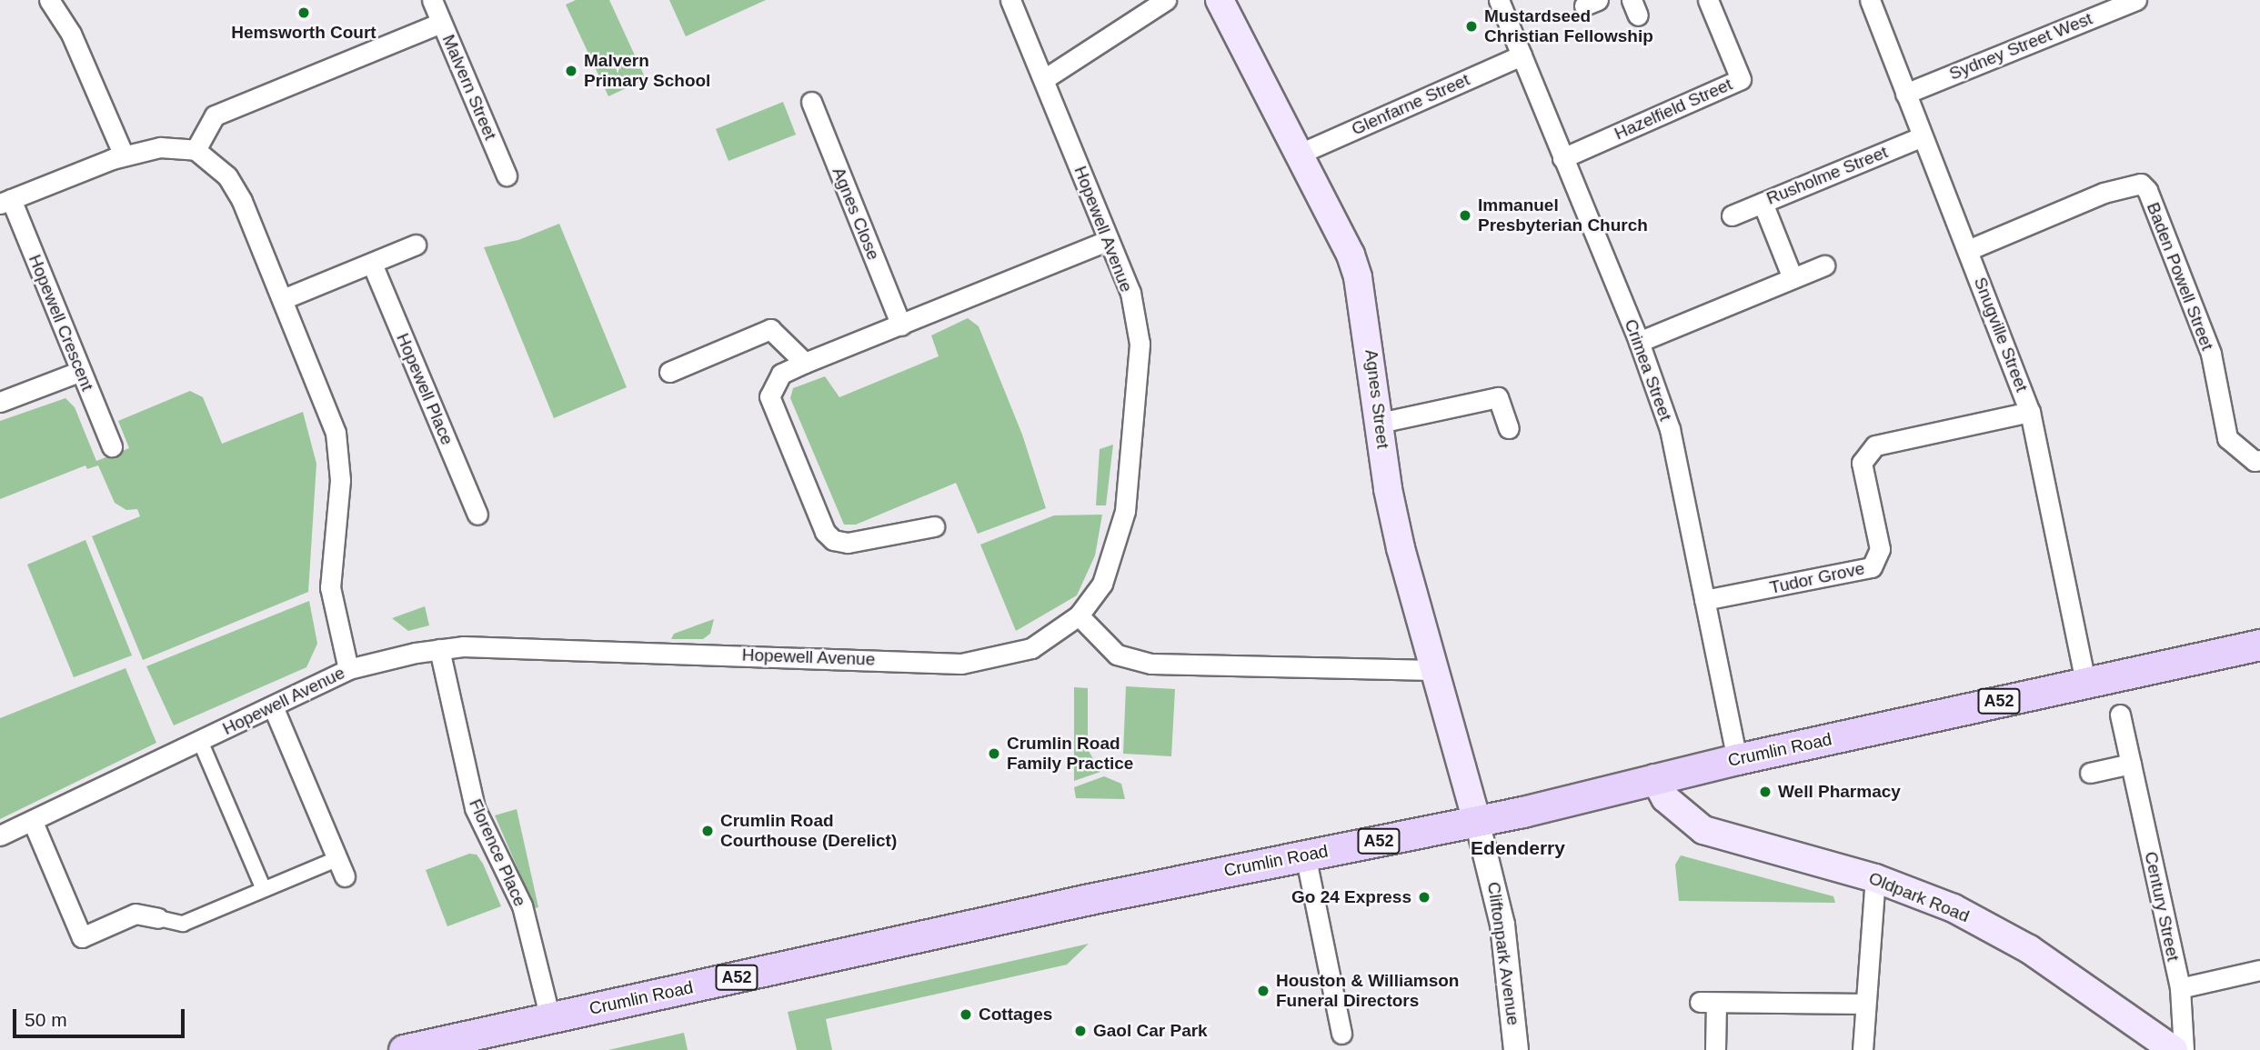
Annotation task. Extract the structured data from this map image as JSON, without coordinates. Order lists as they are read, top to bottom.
{
  "streets": {
    "main road": [
      "Agnes Street",
      "A52",
      "Crumlin Road",
      "Oldpark Road"
    ],
    "street": [
      "Sydney Street West",
      "Malvern Street",
      "Glenfarne Street",
      "Hazelfield Street",
      "Rusholme Street",
      "Agnes Close",
      "Hopewell Avenue",
      "Baden Powell Street",
      "Hopewell Crescent",
      "Snugville Street",
      "Crimea Street",
      "Hopewell Place",
      "Tudor Grove",
      "Florence Place",
      "Century Street",
      "Cliftonpark Avenue"
    ]
  },
  "crossings": [
    ["Sydney Street West", "Snugville Street"],
    ["Glenfarne Street", "Crimea Street"],
    ["Glenfarne Street", "Agnes Street"],
    ["Hazelfield Street", "Crimea Street"],
    ["Rusholme Street", "Snugville Street"],
    ["Hopewell Avenue", "Florence Place"],
    ["Baden Powell Street", "Snugville Street"],
    ["Snugville Street", "Tudor Grove"],
    ["Snugville Street", "Crumlin Road"],
    ["Crimea Street", "Tudor Grove"],
    ["Crimea Street", "Crumlin Road"],
    ["Agnes Street", "Crumlin Road"],
    ["Agnes Street", "Cliftonpark Avenue"],
    ["Crumlin Road", "Florence Place"],
    ["Crumlin Road", "Oldpark Road"],
    ["Crumlin Road", "Cliftonpark Avenue"]
  ],
  "districts": ["Edenderry"],
  "places": [
    "Hemsworth Court",
    "Mustardseed Christian Fellowship",
    "Malvern Primary School",
    "Immanuel Presbyterian Church",
    "Crumlin Road Family Practice",
    "Well Pharmacy",
    "Crumlin Road Courthouse (Derelict)",
    "Go 24 Express",
    "Houston & Williamson Funeral Directors",
    "Cottages",
    "Gaol Car Park"
  ],
  "scale_bar": "50 m"
}
